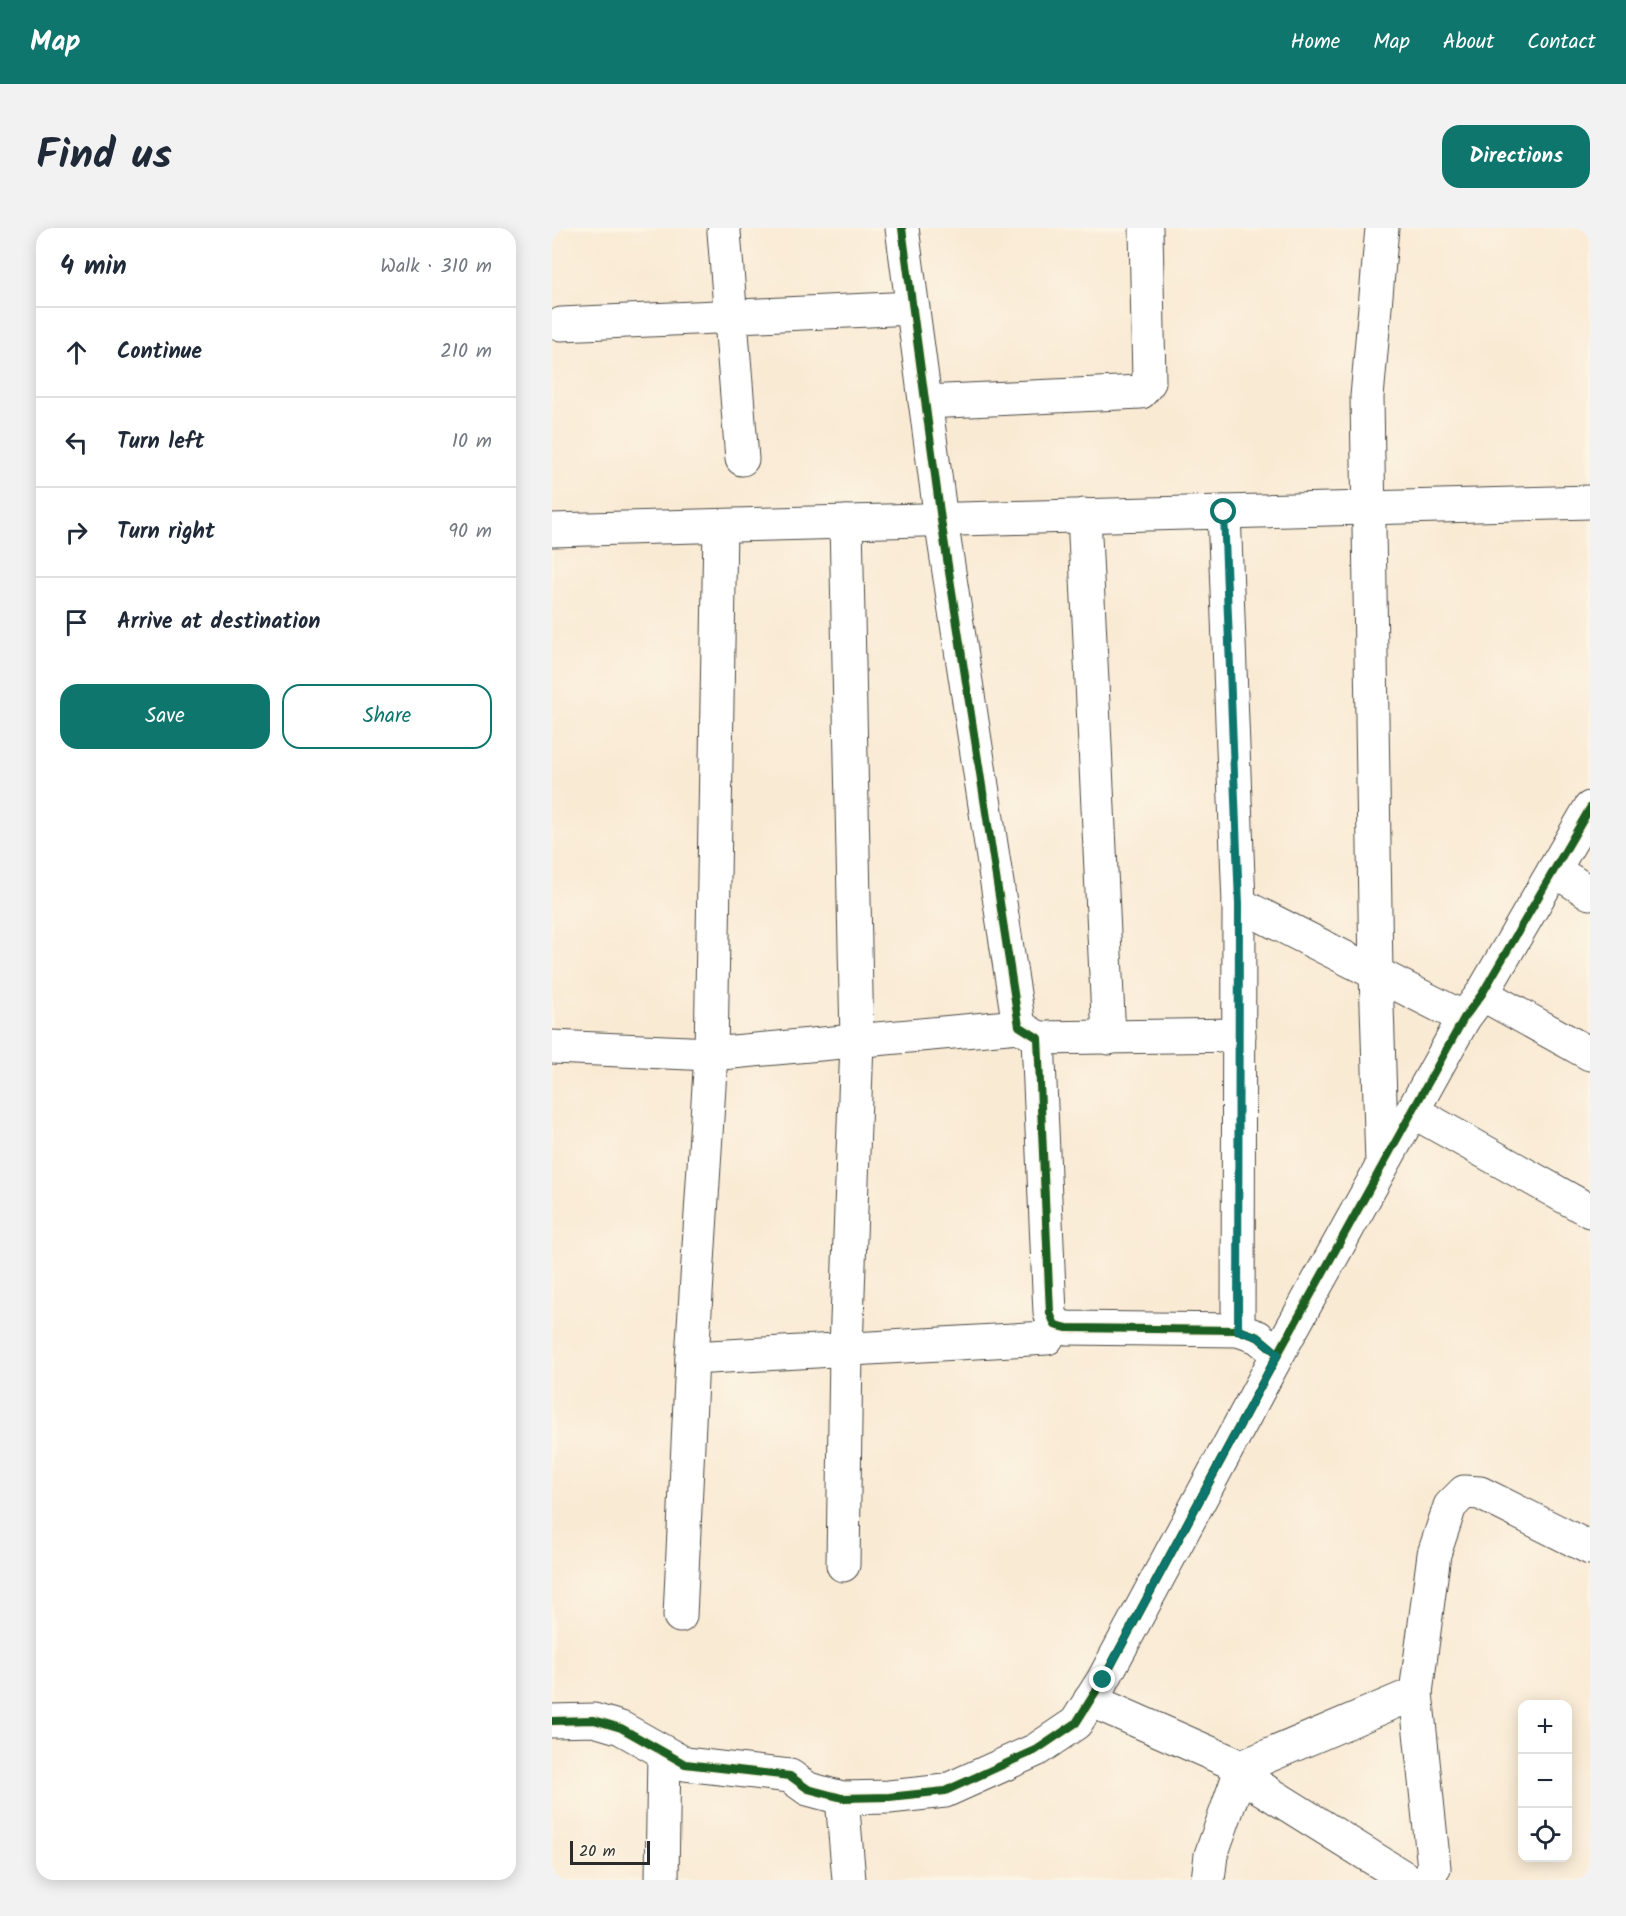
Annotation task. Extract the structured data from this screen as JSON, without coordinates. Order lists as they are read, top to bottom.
{
  "scale_bar": "20 m",
  "page": {
    "header": "Map",
    "nav": [
      "Home",
      "Map",
      "About",
      "Contact"
    ],
    "title": "Find us",
    "buttons": [
      "Directions",
      ["Save", "Share"]
    ],
    "heading": ["4 min", "Walk · 310 m"],
    "list": [
      ["Continue", "210 m"],
      ["Turn left", "10 m"],
      ["Turn right", "90 m"],
      "Arrive at destination"
    ],
    "map_buttons": ["+", "−"],
    "scale": "20 m"
  }
}
